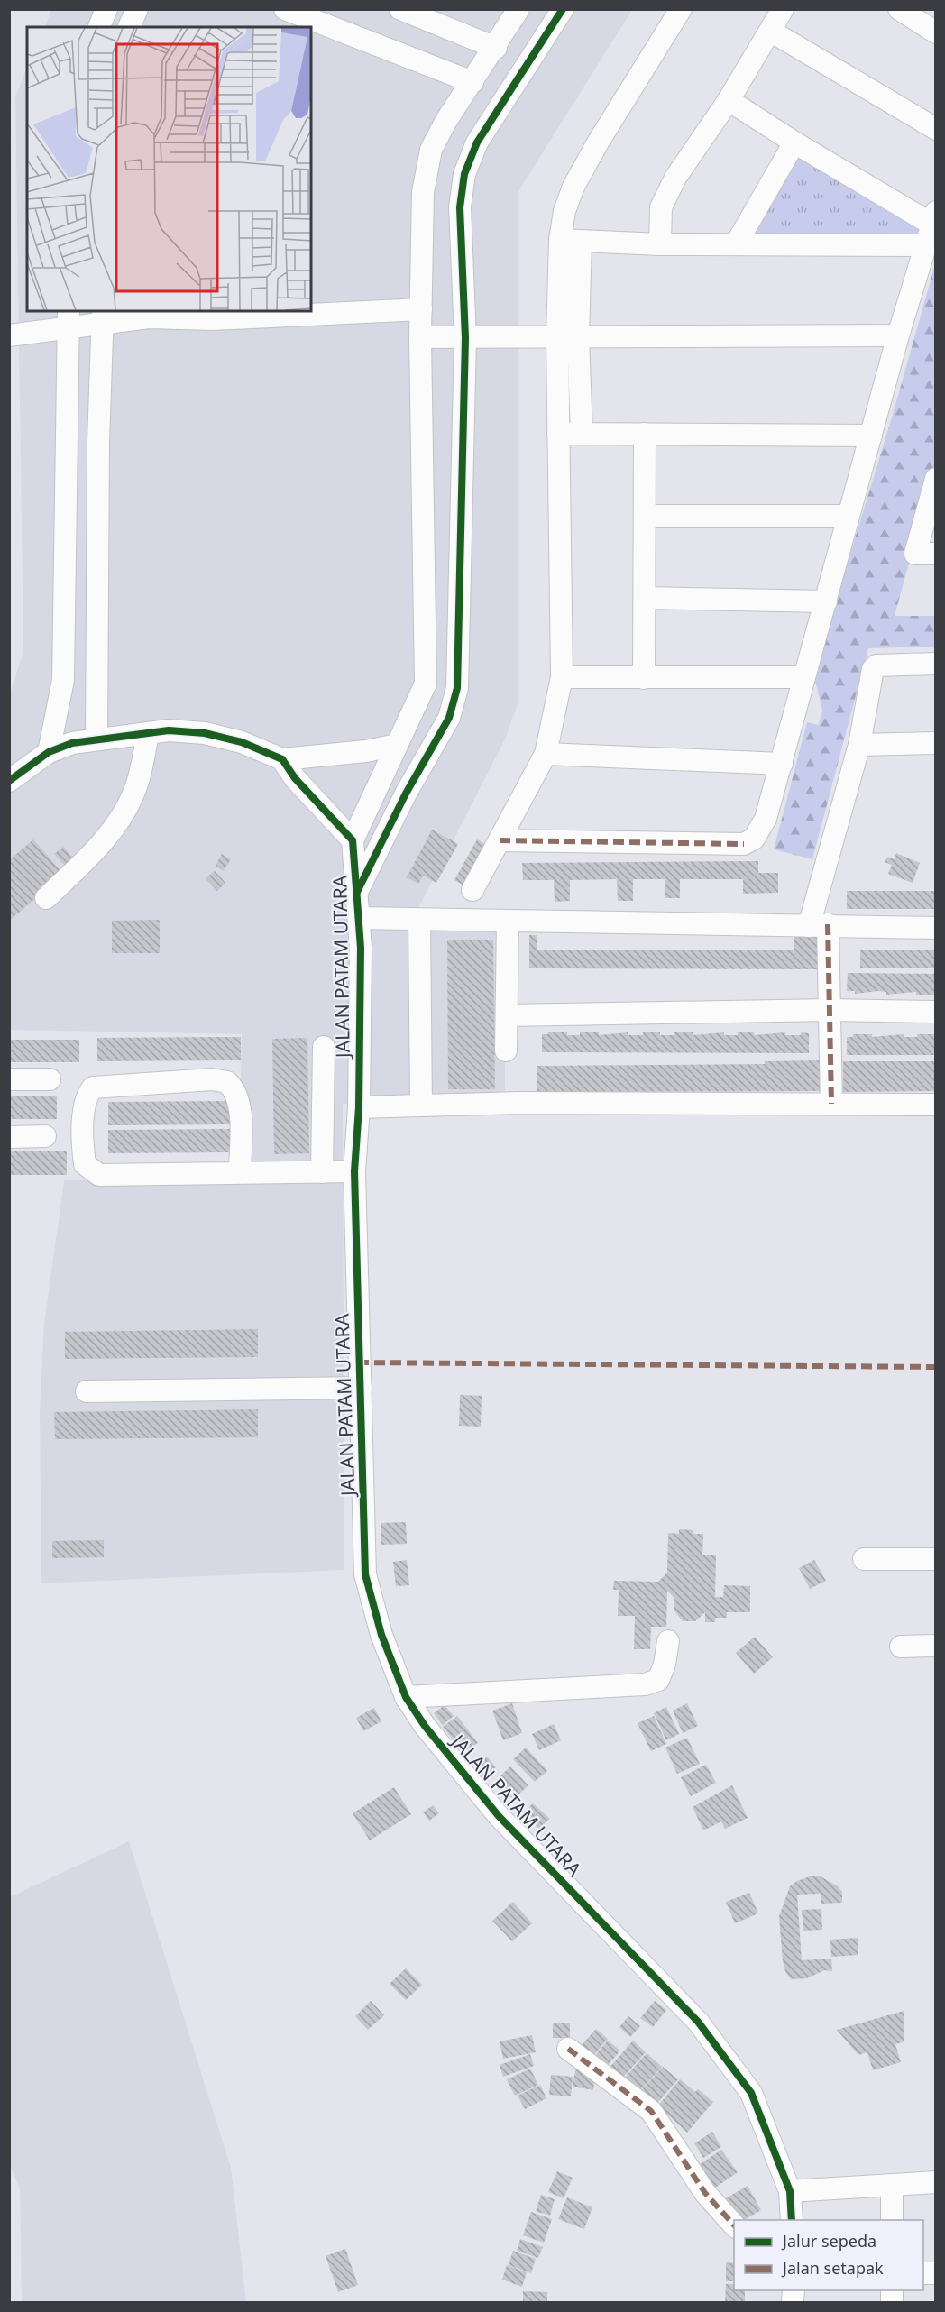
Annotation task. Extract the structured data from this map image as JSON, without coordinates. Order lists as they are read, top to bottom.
{
  "streets": {
    "street": ["JALAN PATAM UTARA"]
  },
  "legend": ["Jalur sepeda", "Jalan setapak"]
}
